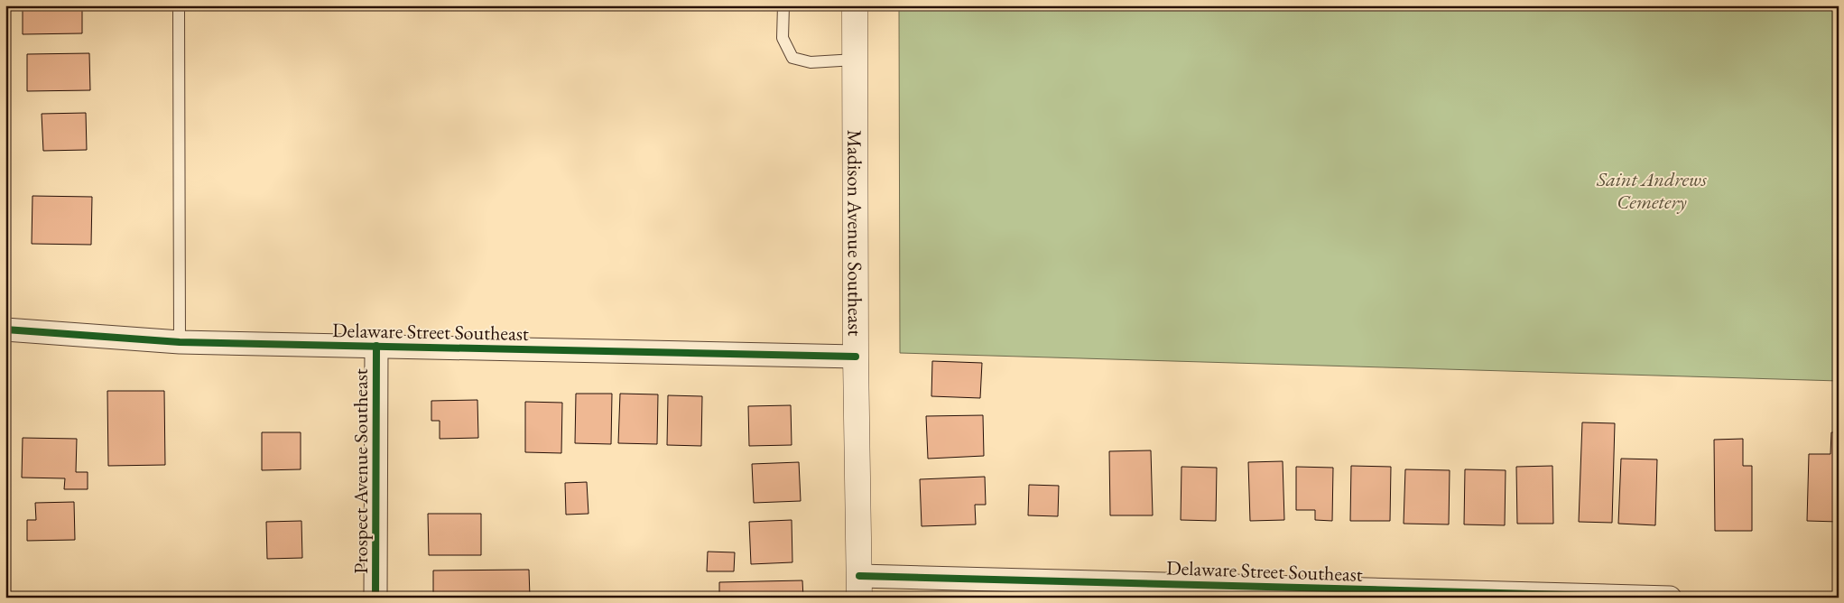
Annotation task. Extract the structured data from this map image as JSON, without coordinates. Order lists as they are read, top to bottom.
{
  "streets": {
    "street": ["Madison Avenue Southeast", "Delaware Street Southeast", "Prospect Avenue Southeast"]
  },
  "crossings": [
    ["Madison Avenue Southeast", "Delaware Street Southeast"],
    ["Delaware Street Southeast", "Prospect Avenue Southeast"]
  ],
  "parks": ["Saint Andrews Cemetery"]
}
